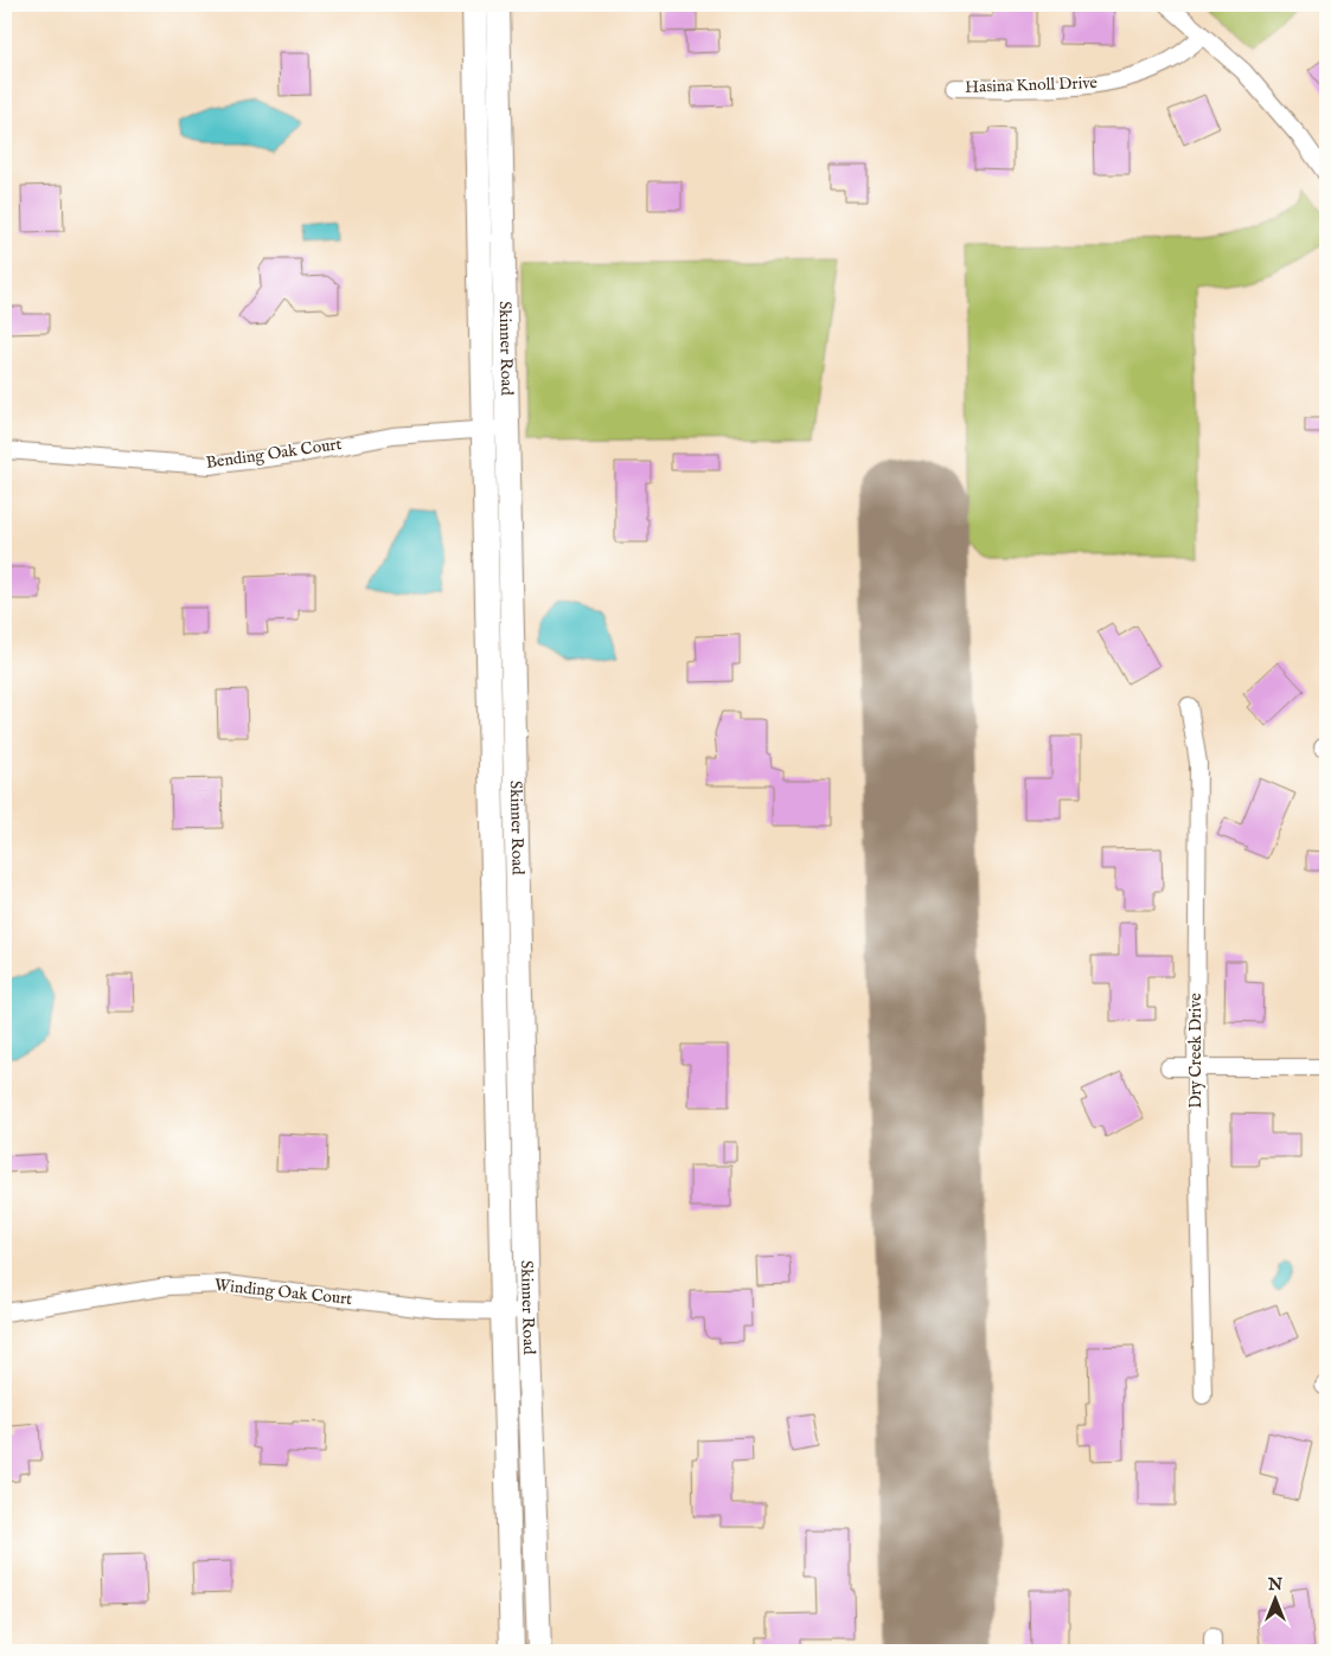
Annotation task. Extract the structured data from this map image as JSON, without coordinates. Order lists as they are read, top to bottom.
{
  "streets": {
    "street": [
      "Hasina Knoll Drive",
      "Skinner Road",
      "Bending Oak Court",
      "Dry Creek Drive",
      "Winding Oak Court"
    ]
  },
  "crossings": [
    ["Skinner Road", "Bending Oak Court"],
    ["Skinner Road", "Winding Oak Court"]
  ],
  "north": "top"
}
